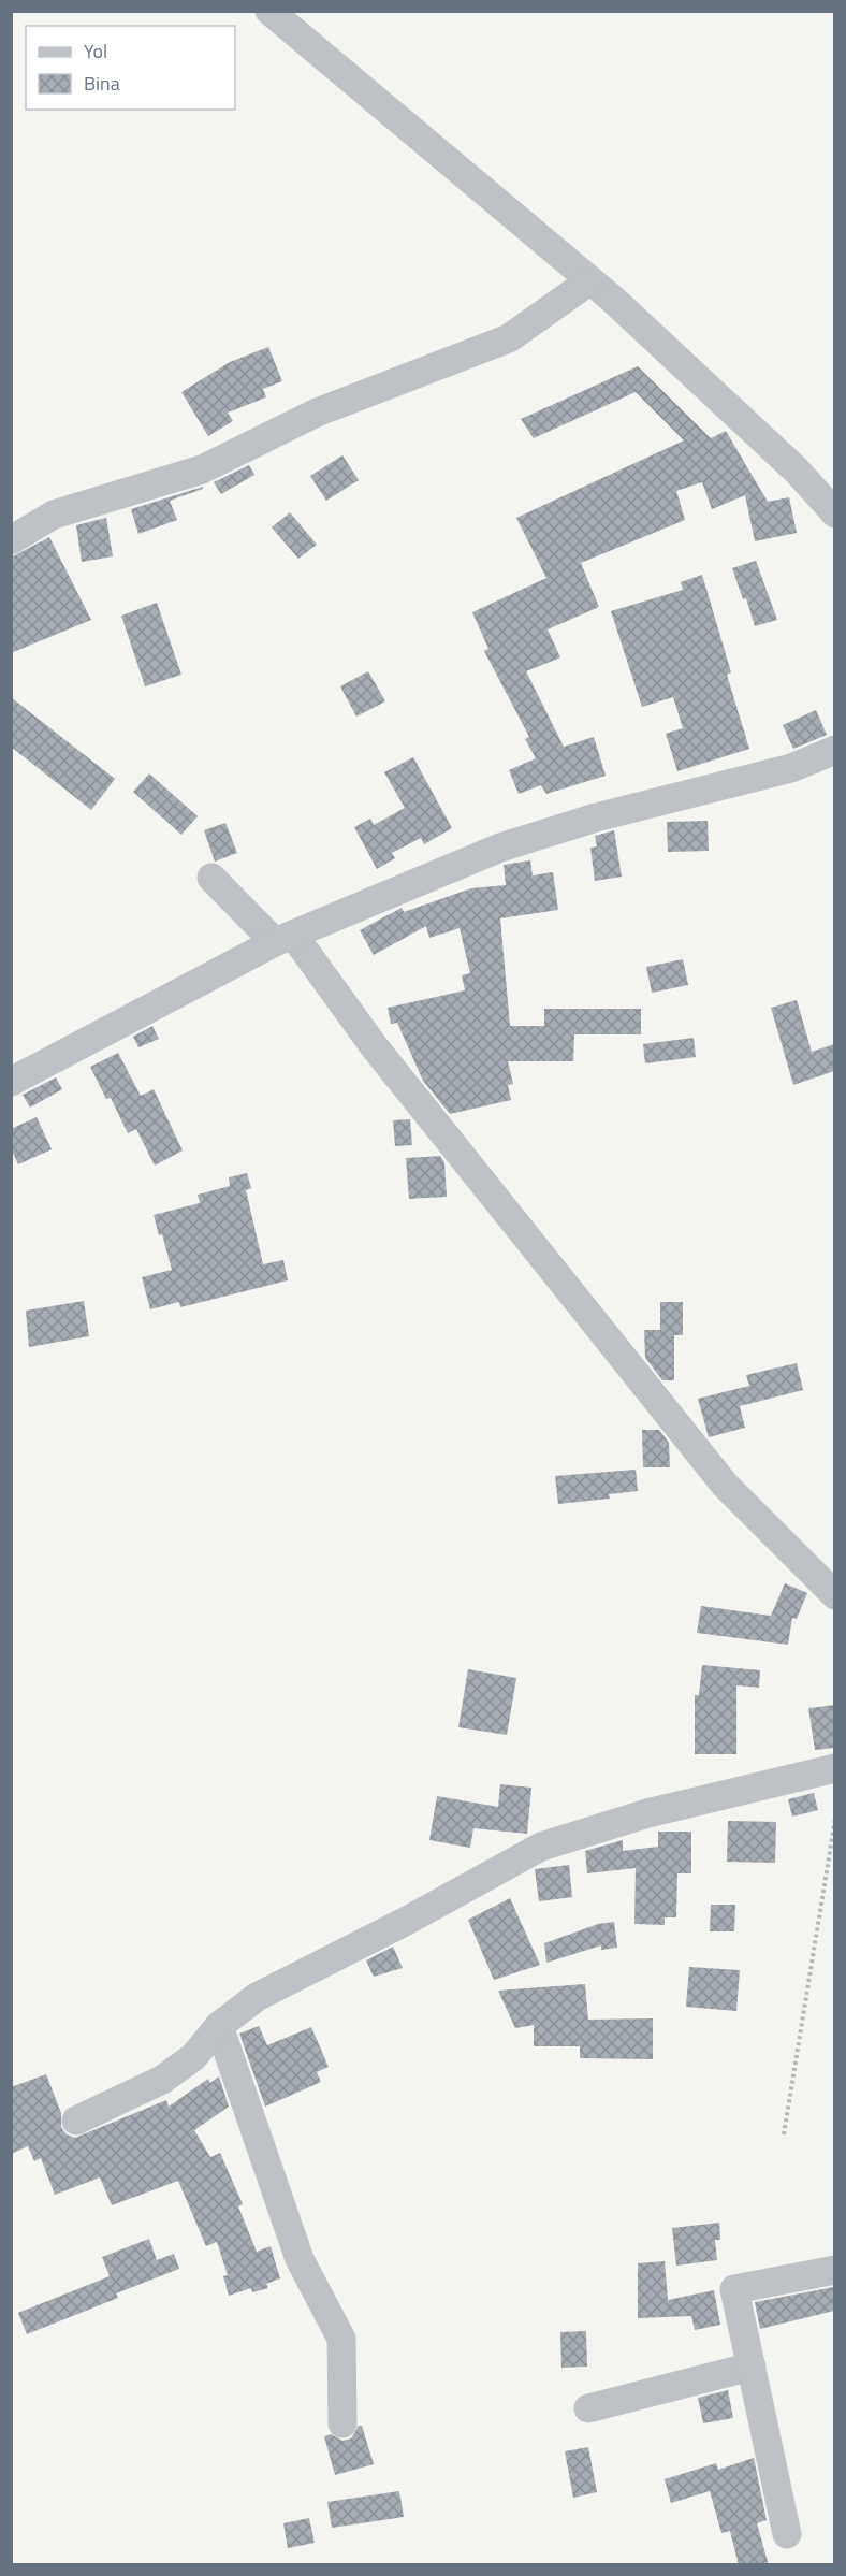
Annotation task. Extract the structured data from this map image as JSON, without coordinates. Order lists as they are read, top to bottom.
{
  "legend": ["Yol", "Bina"]
}
